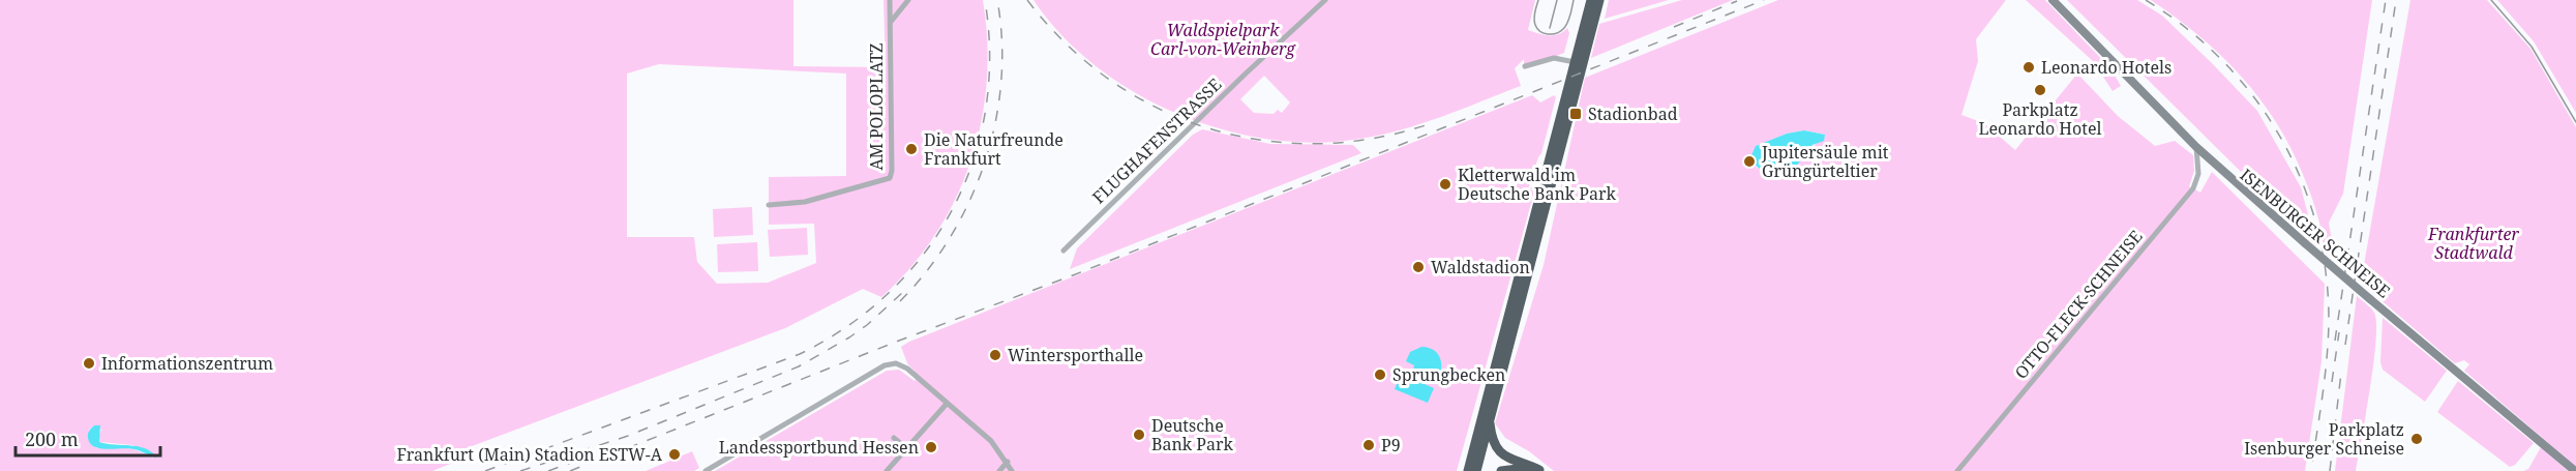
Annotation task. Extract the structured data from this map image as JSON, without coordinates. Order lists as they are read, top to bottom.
{
  "streets": {
    "main road": ["ISENBURGER SCHNEISE"],
    "street": ["AM POLOPLATZ", "FLUGHAFENSTRASSE", "OTTO-FLECK-SCHNEISE"]
  },
  "crossings": [
    ["ISENBURGER SCHNEISE", "OTTO-FLECK-SCHNEISE"]
  ],
  "parks": ["Waldspielpark Carl-von-Weinberg", "Frankfurter Stadtwald"],
  "places": {
    "other": [
      "Leonardo Hotels",
      "Parkplatz Leonardo Hotel",
      "Die Naturfreunde Frankfurt",
      "Jupitersäule mit Grüngürteltier",
      "Kletterwald im Deutsche Bank Park",
      "Waldstadion",
      "Wintersporthalle",
      "Informationszentrum",
      "Sprungbecken",
      "Deutsche Bank Park",
      "Parkplatz Isenburger Schneise",
      "P9",
      "Landessportbund Hessen",
      "Frankfurt (Main) Stadion ESTW-A"
    ],
    "transit": ["Stadionbad"]
  },
  "scale_bar": "200 m"
}
